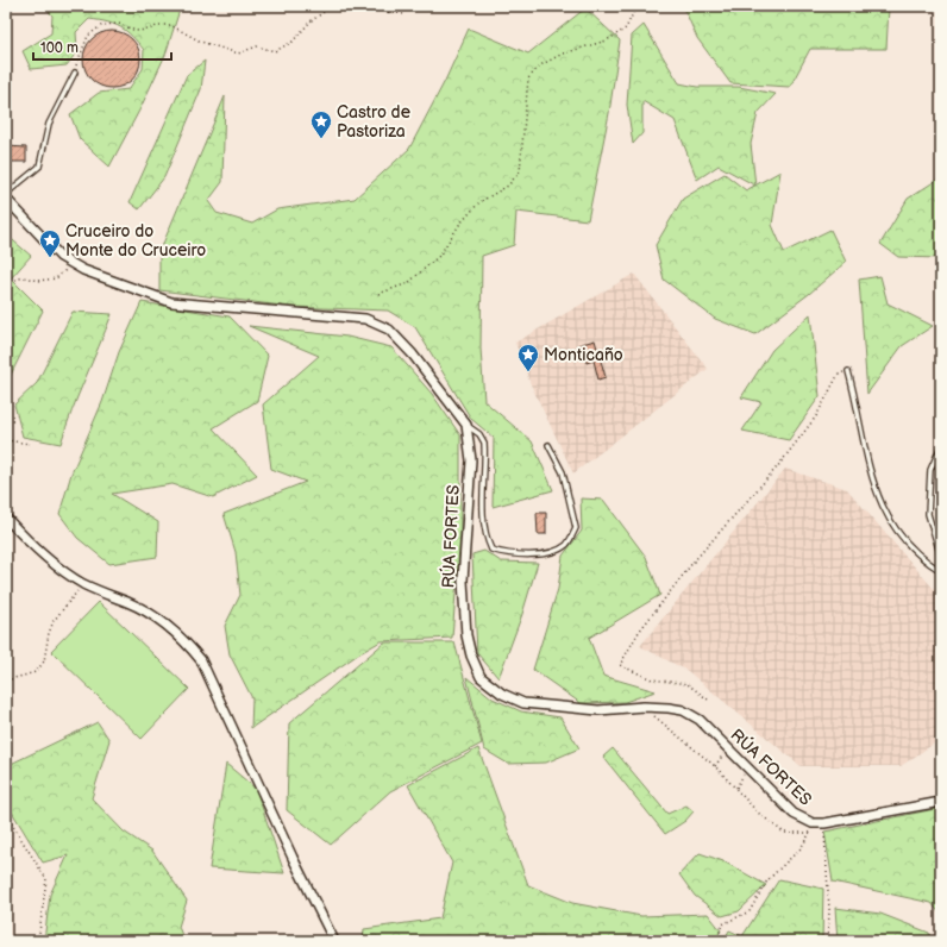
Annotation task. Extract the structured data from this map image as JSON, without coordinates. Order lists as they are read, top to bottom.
{
  "streets": {
    "street": ["RÚA FORTES"]
  },
  "places": {
    "place": ["Castro de Pastoriza", "Cruceiro do Monte do Cruceiro", "Monticaño"]
  },
  "scale_bar": "100 m"
}
